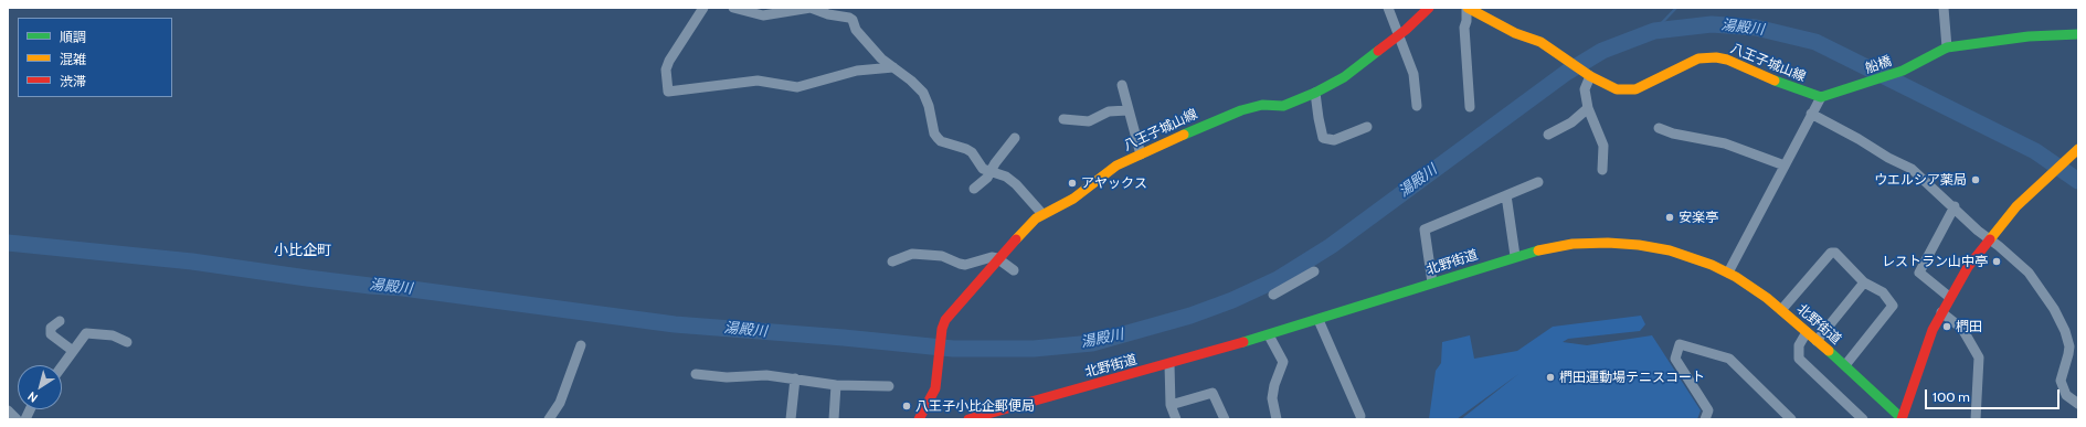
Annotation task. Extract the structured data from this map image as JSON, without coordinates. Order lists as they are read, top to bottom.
{
  "streets": {
    "main road": ["八王子城山線", "船橋", "北野街道"]
  },
  "crossings": [
    ["八王子城山線", "船橋"]
  ],
  "districts": ["小比企町"],
  "water": ["湯殿川"],
  "places": [
    "ウエルシア薬局",
    "アヤックス",
    "安楽亭",
    "レストラン山中亭",
    "椚田",
    "椚田運動場テニスコート",
    "八王子小比企郵便局"
  ],
  "legend": ["順調", "混雑", "渋滞"],
  "scale_bar": "100 m",
  "north": "bottom left"
}
